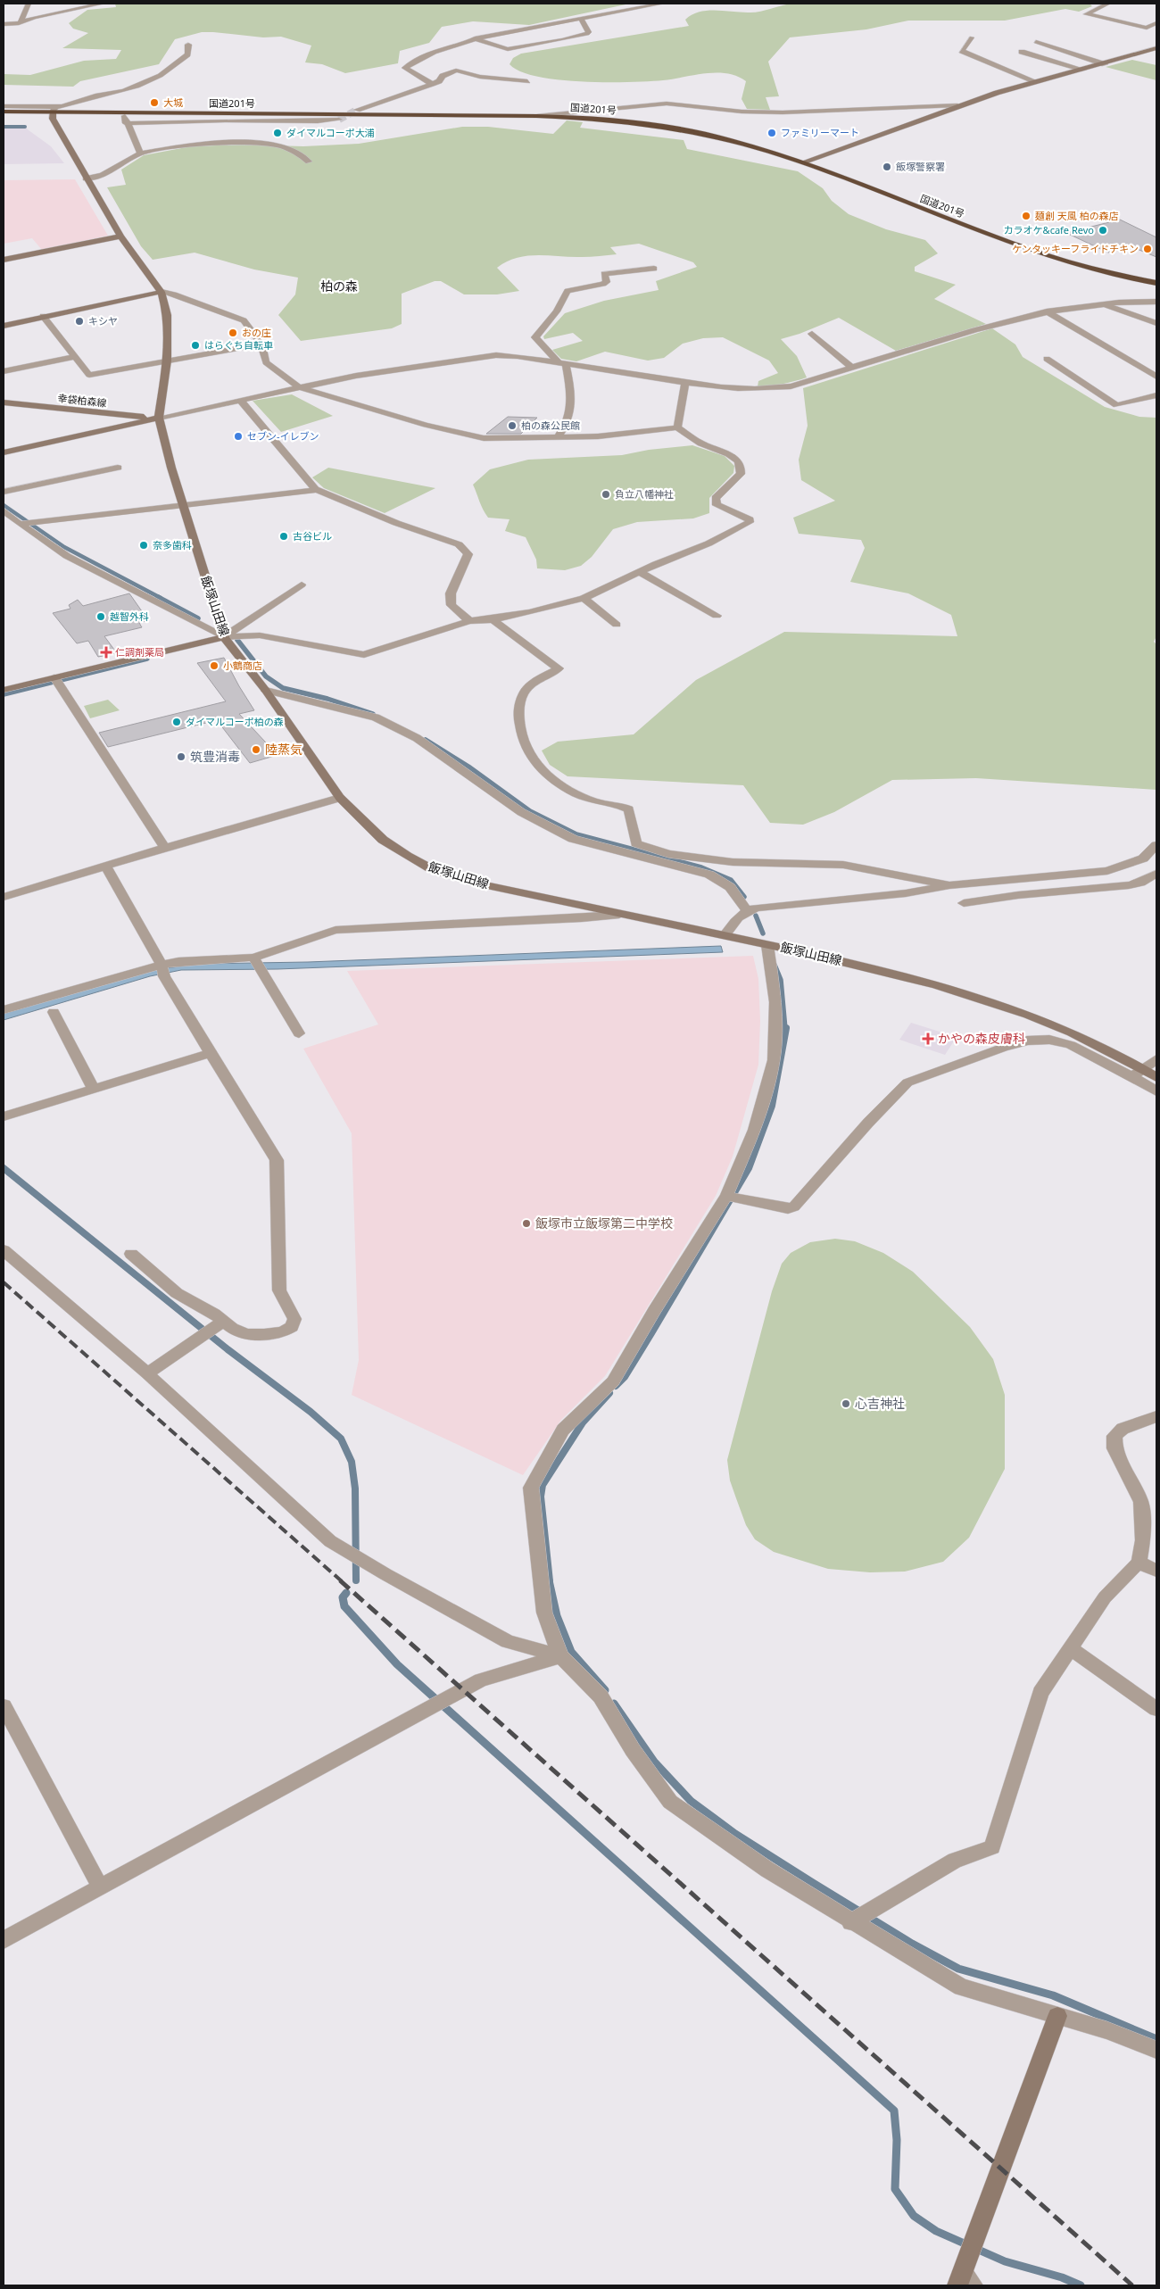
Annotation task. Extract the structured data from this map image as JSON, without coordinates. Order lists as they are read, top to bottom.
{
  "streets": {
    "highway": ["国道201号"],
    "street": ["幸袋柏森線", "飯塚山田線"]
  },
  "crossings": [
    ["幸袋柏森線", "飯塚山田線"]
  ],
  "districts": ["柏の森"],
  "places": {
    "other": [
      "大城",
      "ダイマルコーポ大浦",
      "ファミリーマート",
      "飯塚警察署",
      "麺創 天風 柏の森店",
      "カラオケ&cafe Revo",
      "ケンタッキーフライドチキン",
      "キシヤ",
      "おの庄",
      "はらぐち自転車",
      "柏の森公民館",
      "セブン-イレブン",
      "負立八幡神社",
      "古谷ビル",
      "奈多歯科",
      "越智外科",
      "小鶴商店",
      "ダイマルコーポ柏の森",
      "陸蒸気",
      "筑豊消毒",
      "飯塚市立飯塚第二中学校",
      "心吉神社"
    ],
    "health": ["仁調剤薬局", "かやの森皮膚科"]
  }
}
